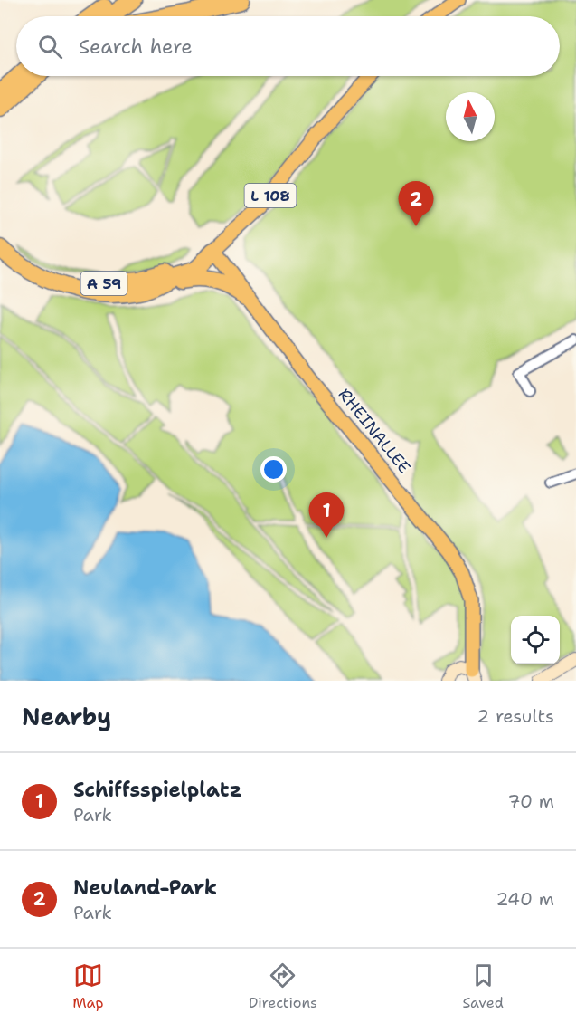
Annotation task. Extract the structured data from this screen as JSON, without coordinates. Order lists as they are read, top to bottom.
{
  "streets": {
    "highway": ["A 59"],
    "main road": ["L 108", "RHEINALLEE"]
  },
  "crossings": [
    ["L 108", "A 59"],
    ["L 108", "RHEINALLEE"],
    ["A 59", "RHEINALLEE"]
  ],
  "north": "top",
  "page": {
    "search": "Search here",
    "pins": ["2", "1"],
    "heading": ["Nearby", "2 results"],
    "list": [
      {
        "mark": "1",
        "name": "Schiffsspielplatz",
        "note": "Park",
        "value": "70 m"
      },
      {
        "mark": "2",
        "name": "Neuland-Park",
        "note": "Park",
        "value": "240 m"
      }
    ],
    "nav": ["Map", "Directions", "Saved"]
  }
}
